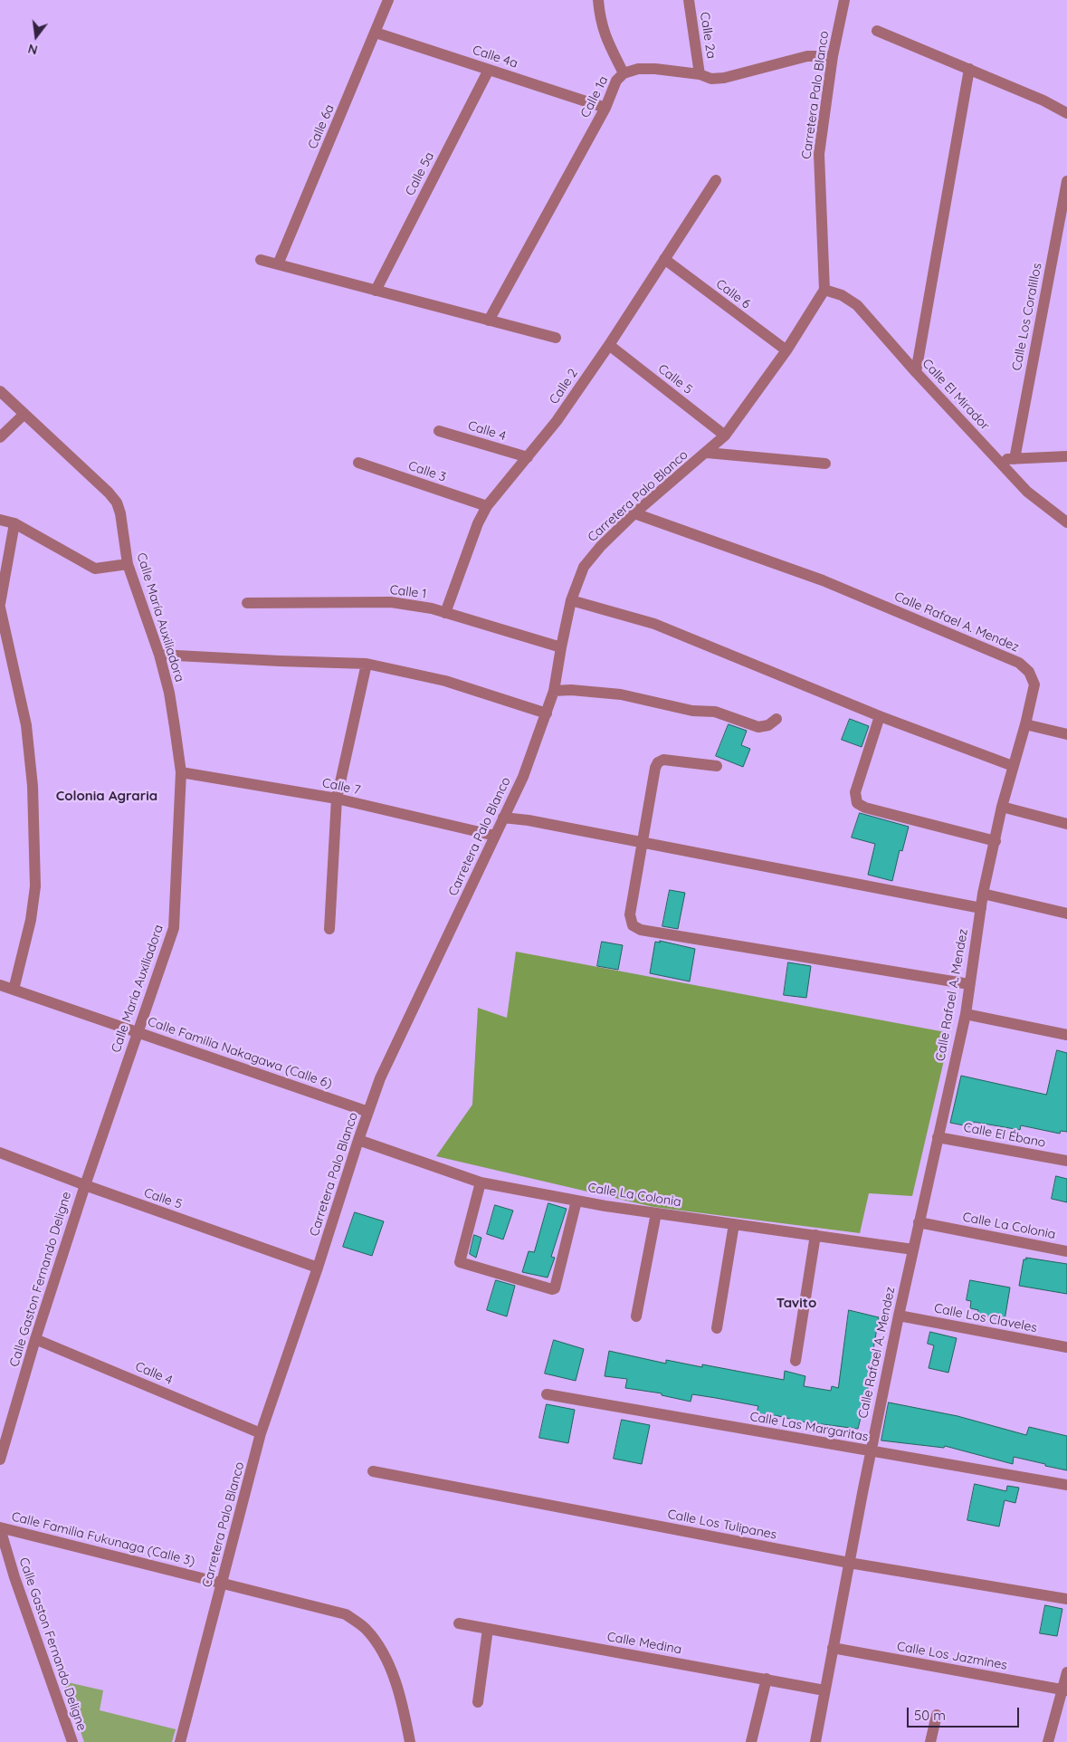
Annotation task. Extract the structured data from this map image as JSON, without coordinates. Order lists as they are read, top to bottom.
{
  "streets": {
    "street": [
      "Calle 2a",
      "Calle 4a",
      "Carretera Palo Blanco",
      "Calle 1a",
      "Calle 6a",
      "Calle 5a",
      "Calle 6",
      "Calle Los Coralillos",
      "Calle 5",
      "Calle 2",
      "Calle El Mirador",
      "Calle 4",
      "Calle 3",
      "Calle 1",
      "Calle María Auxiliadora",
      "Calle Rafael A. Mendez",
      "Calle 7",
      "Calle Familia Nakagawa (Calle 6)",
      "Calle El Ébano",
      "Calle La Colonia",
      "Calle Gaston Fernando Deligne",
      "Calle Los Claveles",
      "Calle Las Margaritas",
      "Calle Los Tulipanes",
      "Calle Familia Fukunaga (Calle 3)",
      "Calle Medina",
      "Calle Los Jazmines"
    ]
  },
  "crossings": [
    ["Calle 2a", "Calle 1a"],
    ["Calle 4a", "Calle 1a"],
    ["Calle 4a", "Calle 6a"],
    ["Calle 4a", "Calle 5a"],
    ["Carretera Palo Blanco", "Calle 1a"],
    ["Carretera Palo Blanco", "Calle 6"],
    ["Carretera Palo Blanco", "Calle 5"],
    ["Carretera Palo Blanco", "Calle El Mirador"],
    ["Carretera Palo Blanco", "Calle 4"],
    ["Carretera Palo Blanco", "Calle 1"],
    ["Carretera Palo Blanco", "Calle Rafael A. Mendez"],
    ["Carretera Palo Blanco", "Calle 7"],
    ["Carretera Palo Blanco", "Calle Familia Nakagawa (Calle 6)"],
    ["Carretera Palo Blanco", "Calle La Colonia"],
    ["Carretera Palo Blanco", "Calle Familia Fukunaga (Calle 3)"],
    ["Calle 6", "Calle 2"],
    ["Calle 5", "Calle 2"],
    ["Calle 5", "Calle María Auxiliadora"],
    ["Calle 5", "Calle Gaston Fernando Deligne"],
    ["Calle 2", "Calle 4"],
    ["Calle 2", "Calle 3"],
    ["Calle 2", "Calle 1"],
    ["Calle 4", "Calle Gaston Fernando Deligne"],
    ["Calle María Auxiliadora", "Calle 7"],
    ["Calle María Auxiliadora", "Calle Familia Nakagawa (Calle 6)"],
    ["Calle María Auxiliadora", "Calle Gaston Fernando Deligne"],
    ["Calle Rafael A. Mendez", "Calle El Ébano"],
    ["Calle Rafael A. Mendez", "Calle La Colonia"],
    ["Calle Rafael A. Mendez", "Calle Los Claveles"],
    ["Calle Rafael A. Mendez", "Calle Las Margaritas"],
    ["Calle Rafael A. Mendez", "Calle Los Tulipanes"],
    ["Calle Rafael A. Mendez", "Calle Medina"],
    ["Calle Rafael A. Mendez", "Calle Los Jazmines"],
    ["Calle Gaston Fernando Deligne", "Calle Familia Fukunaga (Calle 3)"]
  ],
  "districts": ["Colonia Agraria", "Tavito"],
  "scale_bar": "50 m",
  "north": "bottom"
}
